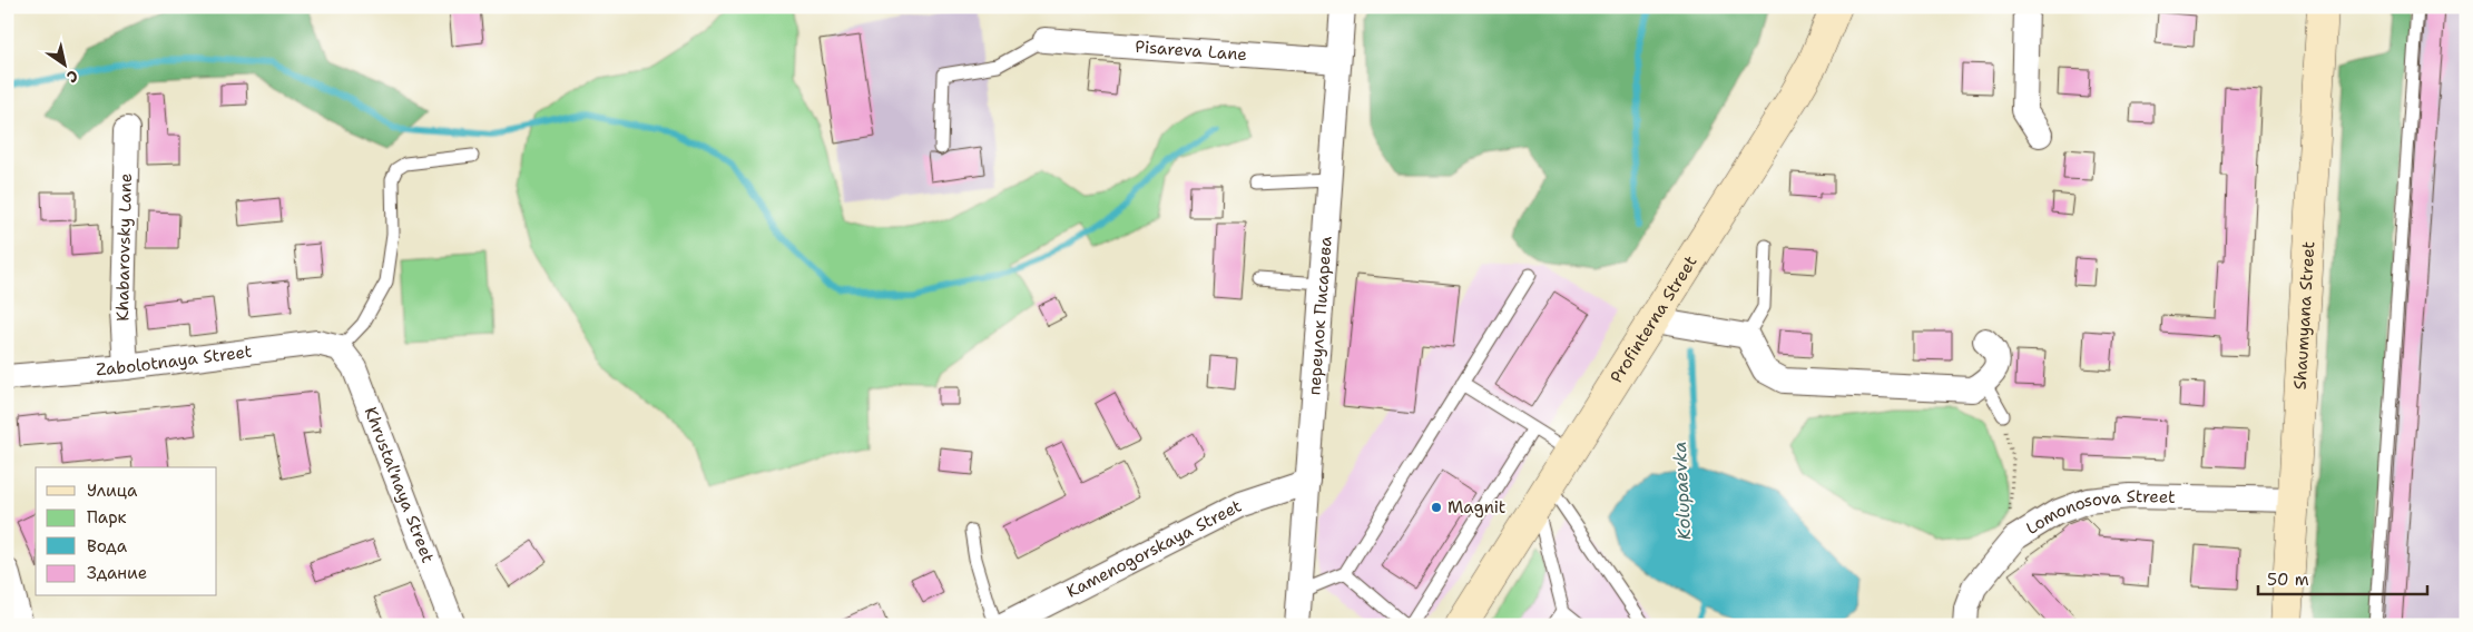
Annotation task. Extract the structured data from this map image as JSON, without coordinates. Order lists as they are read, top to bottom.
{
  "streets": {
    "main road": ["Shaumyana Street", "Profinterna Street"],
    "street": [
      "Pisareva Lane",
      "Khabarovsky Lane",
      "переулок Писарева",
      "Zabolotnaya Street",
      "Khrustal'naya Street",
      "Lomonosova Street",
      "Kamenogorskaya Street"
    ]
  },
  "crossings": [
    ["Pisareva Lane", "переулок Писарева"],
    ["Khabarovsky Lane", "Zabolotnaya Street"],
    ["переулок Писарева", "Kamenogorskaya Street"],
    ["Shaumyana Street", "Lomonosova Street"],
    ["Zabolotnaya Street", "Khrustal'naya Street"]
  ],
  "water": ["Kolupaevka"],
  "places": ["Magnit"],
  "legend": [
    "Улица",
    "Парк",
    "Вода",
    "Здание"
  ],
  "scale_bar": "50 m",
  "north": "bottom right"
}
